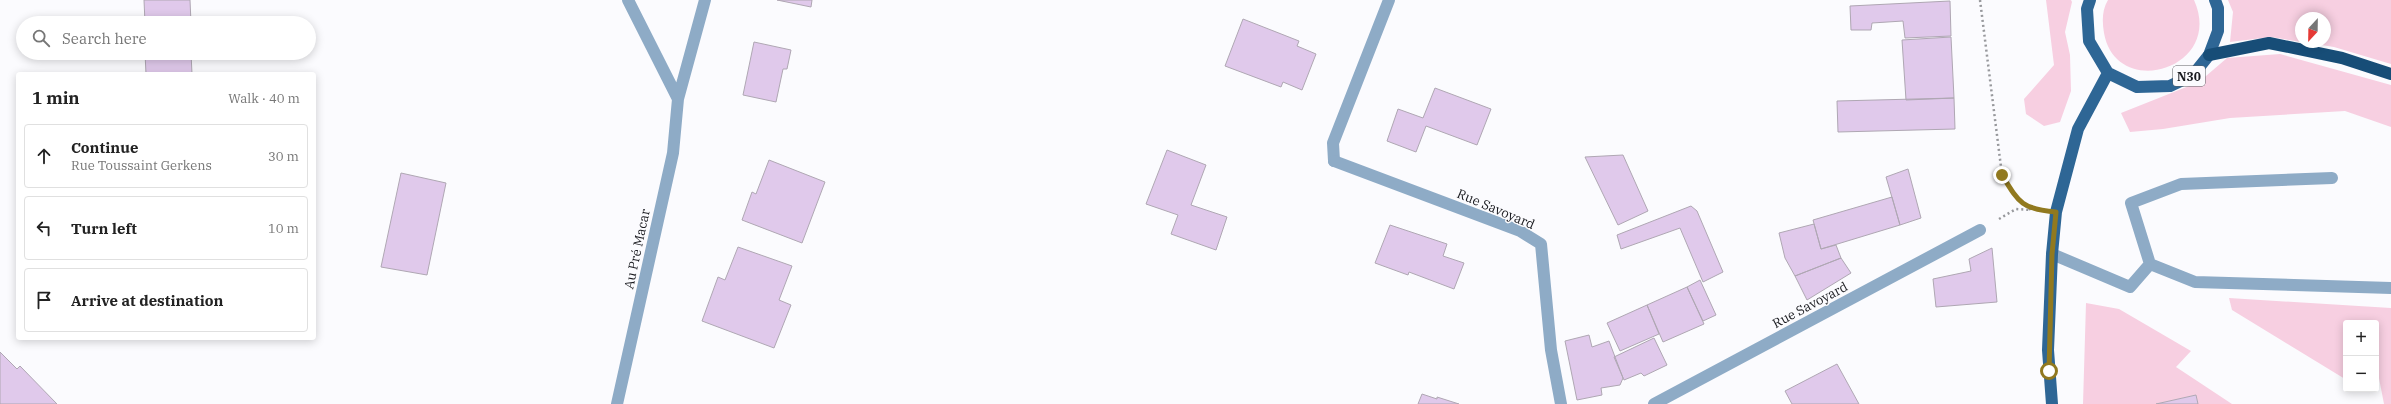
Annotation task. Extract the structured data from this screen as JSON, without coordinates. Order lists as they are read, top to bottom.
{
  "streets": {
    "main road": ["N30"],
    "street": ["Rue Savoyard", "Au Pré Macar"]
  },
  "north": "bottom",
  "page": {
    "search": "Search here",
    "heading": ["1 min", "Walk · 40 m"],
    "list": [
      ["Continue", "Rue Toussaint Gerkens", "30 m"],
      ["Turn left", "10 m"],
      "Arrive at destination"
    ],
    "map_buttons": ["+", "−"]
  }
}
